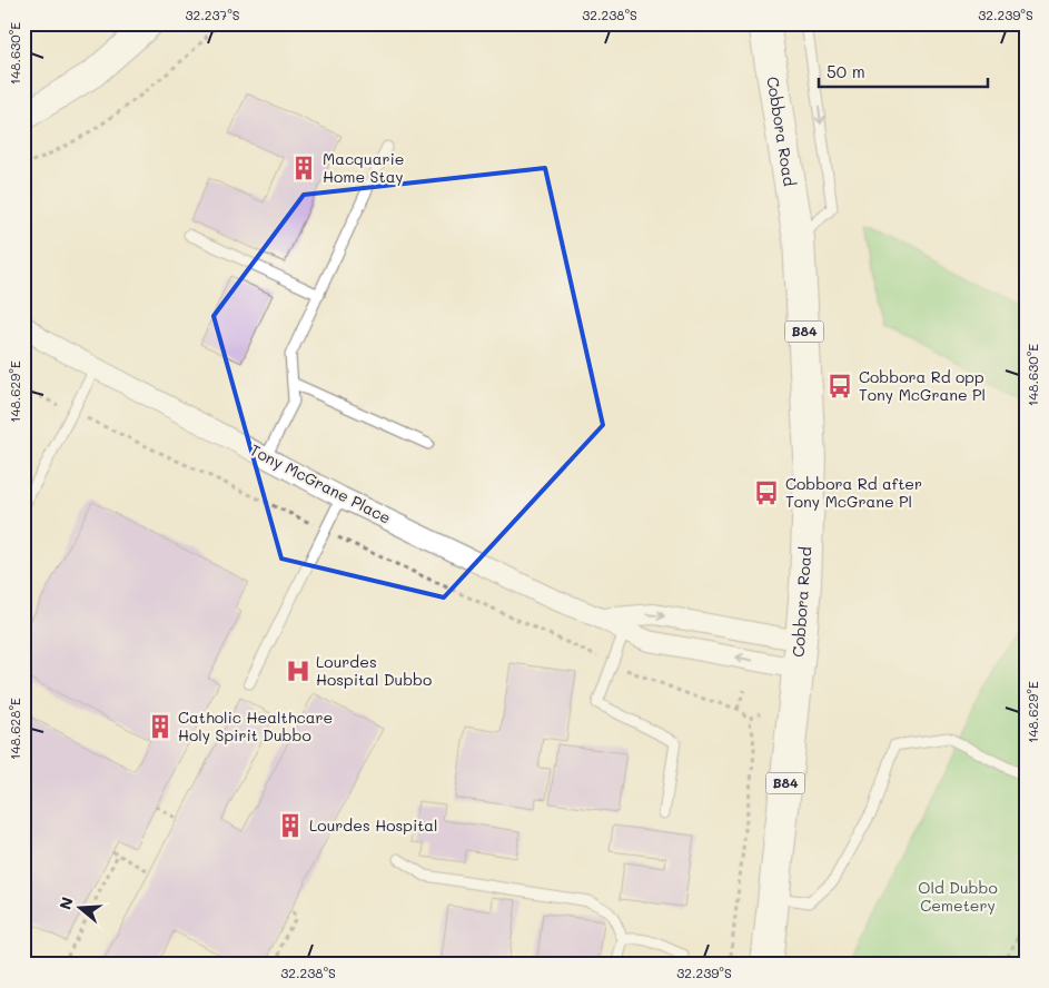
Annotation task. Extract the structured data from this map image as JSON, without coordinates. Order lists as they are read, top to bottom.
{
  "streets": {
    "main road": ["Cobbora Road", "B84"],
    "street": ["Tony McGrane Place"]
  },
  "crossings": [
    ["Cobbora Road", "Tony McGrane Place"]
  ],
  "parks": ["Old Dubbo Cemetery"],
  "places": {
    "building": ["Macquarie Home Stay", "Catholic Healthcare Holy Spirit Dubbo", "Lourdes Hospital"],
    "bus stop": ["Cobbora Rd opp Tony McGrane Pl", "Cobbora Rd after Tony McGrane Pl"],
    "hospital": ["Lourdes Hospital Dubbo"]
  },
  "scale_bar": "50 m",
  "north": "left",
  "coordinates": [
    "32.237°S",
    "32.238°S",
    "32.239°S",
    "148.630°E",
    "148.629°E",
    "148.628°E"
  ]
}
